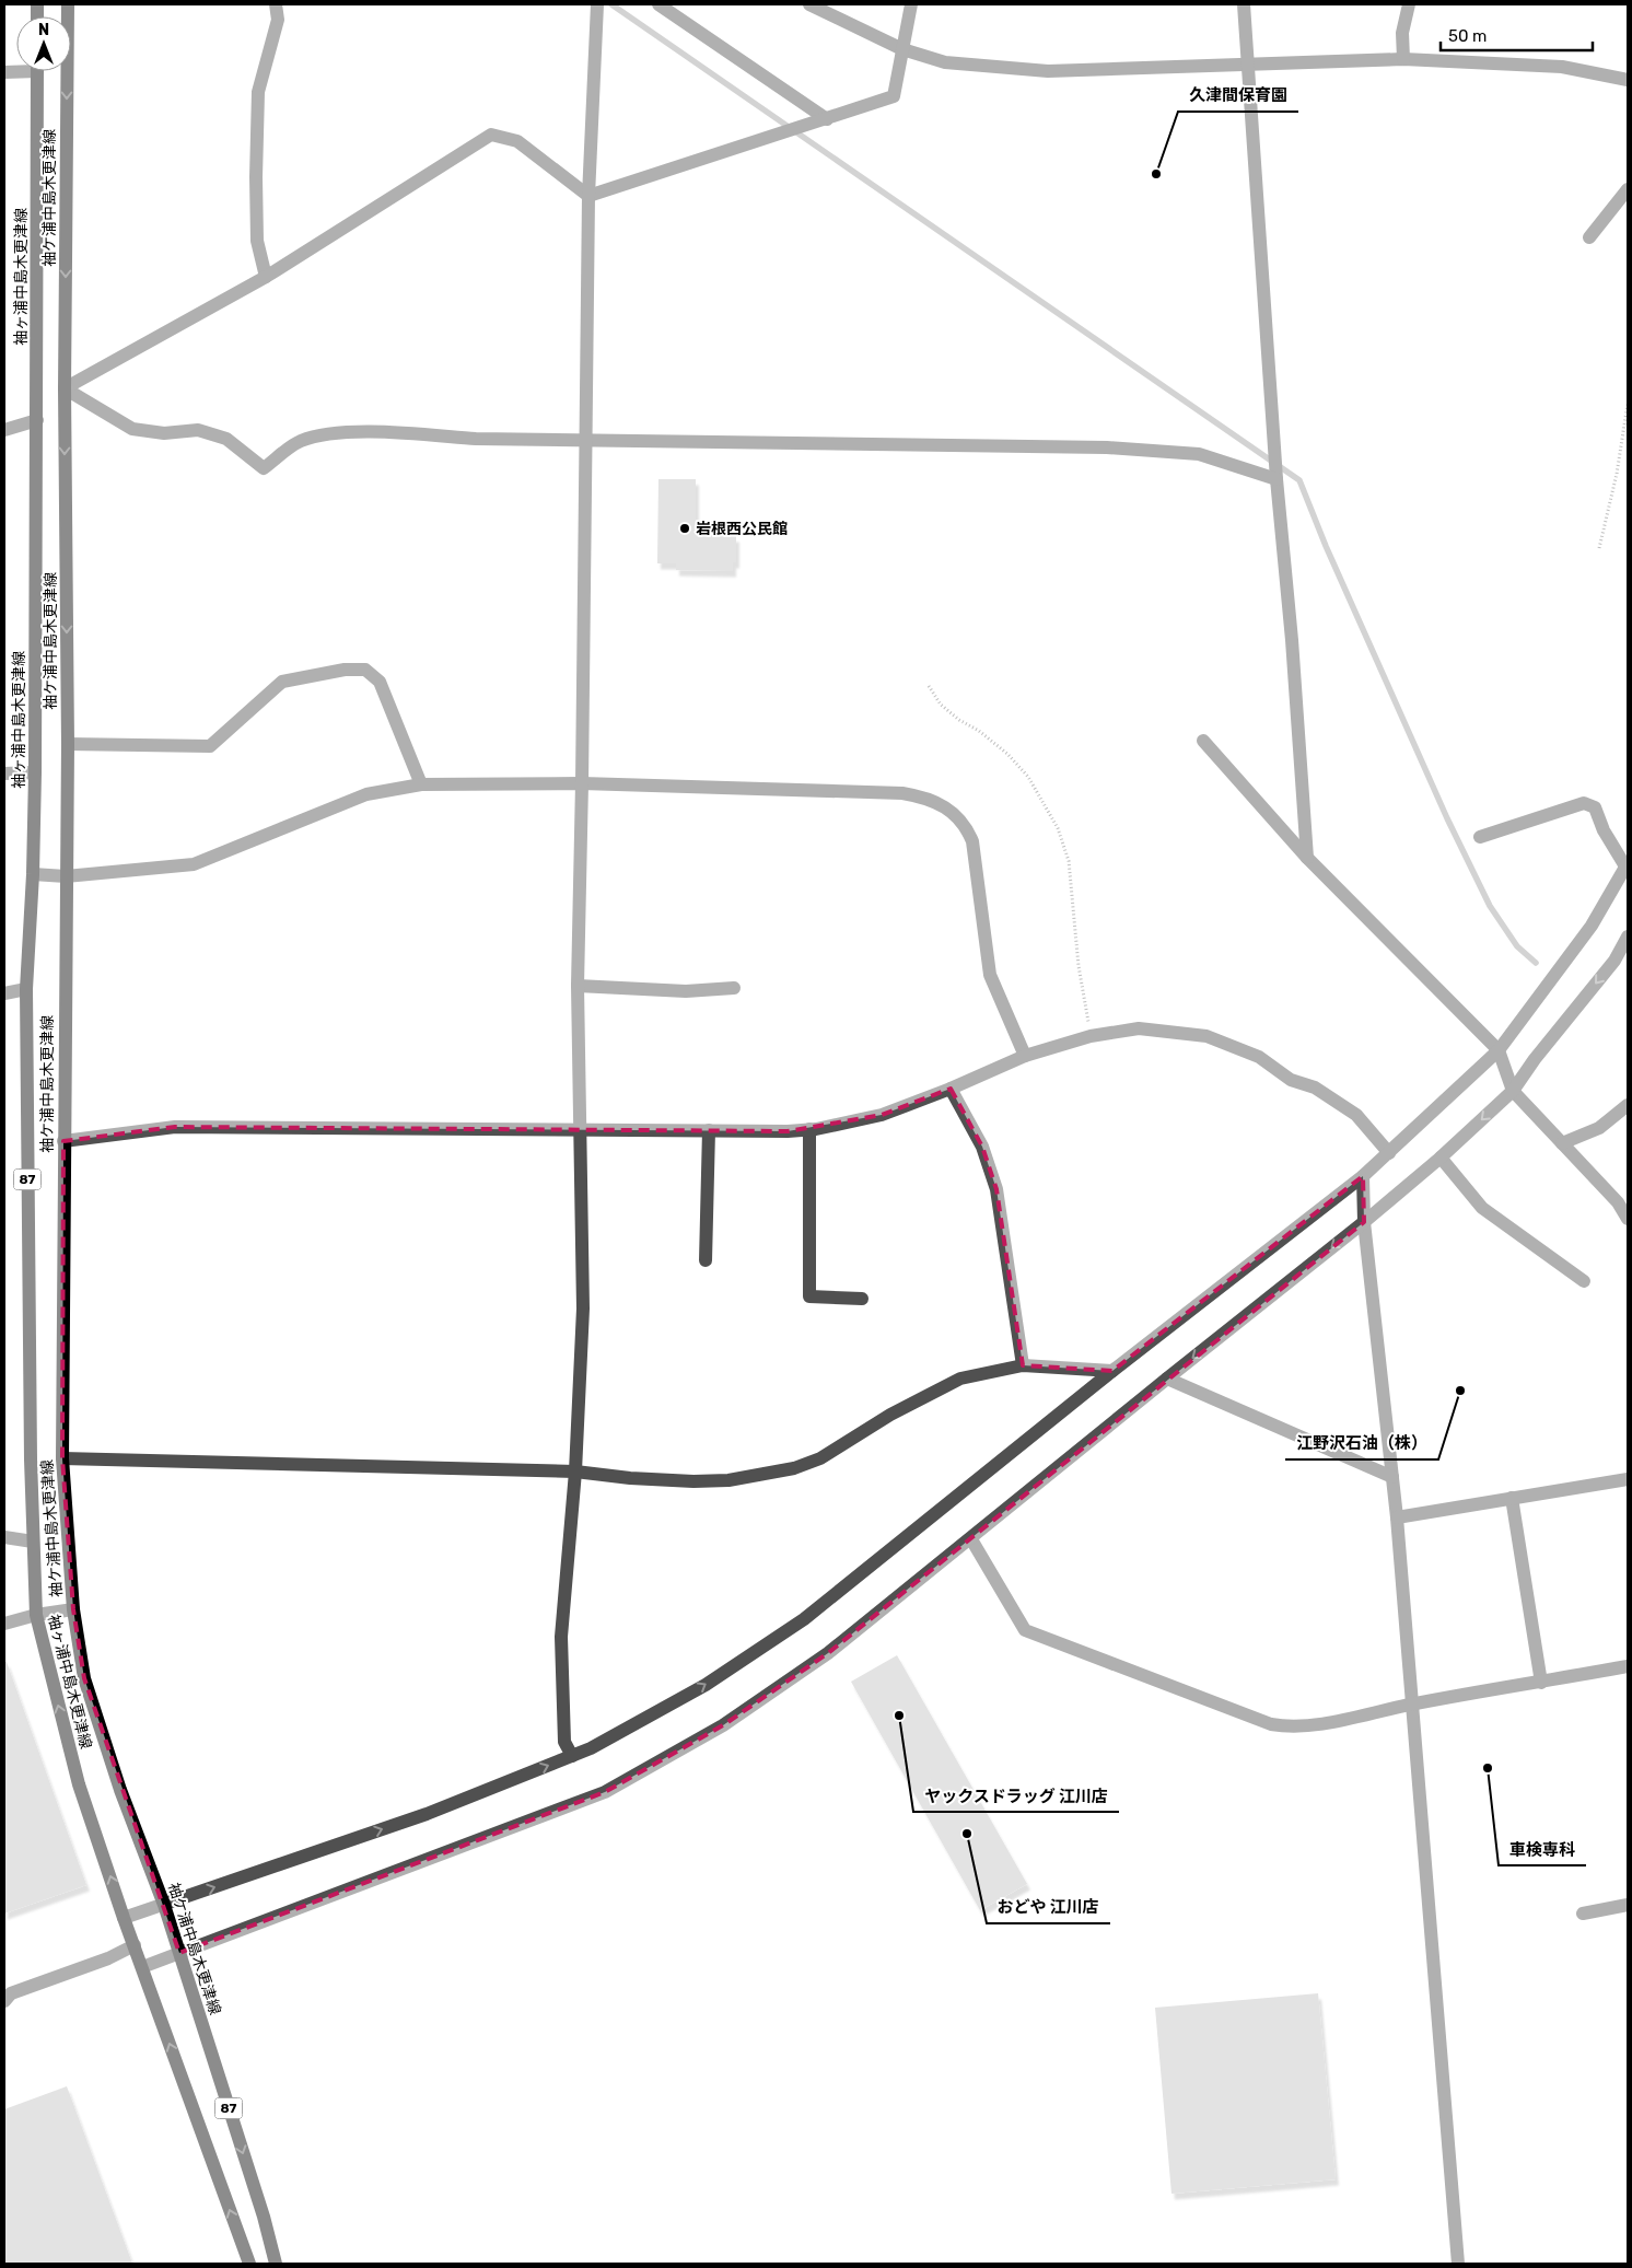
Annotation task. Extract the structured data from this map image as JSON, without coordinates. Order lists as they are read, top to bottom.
{
  "streets": {
    "main road": ["袖ケ浦中島木更津線", "袖ヶ浦中島木更津線", "87"]
  },
  "one_way": ["袖ケ浦中島木更津線"],
  "places": [
    "久津間保育園",
    "岩根西公民館",
    "江野沢石油（株）",
    "ヤックスドラッグ 江川店",
    "車検専科",
    "おどや 江川店"
  ],
  "scale_bar": "50 m",
  "north": "top"
}
